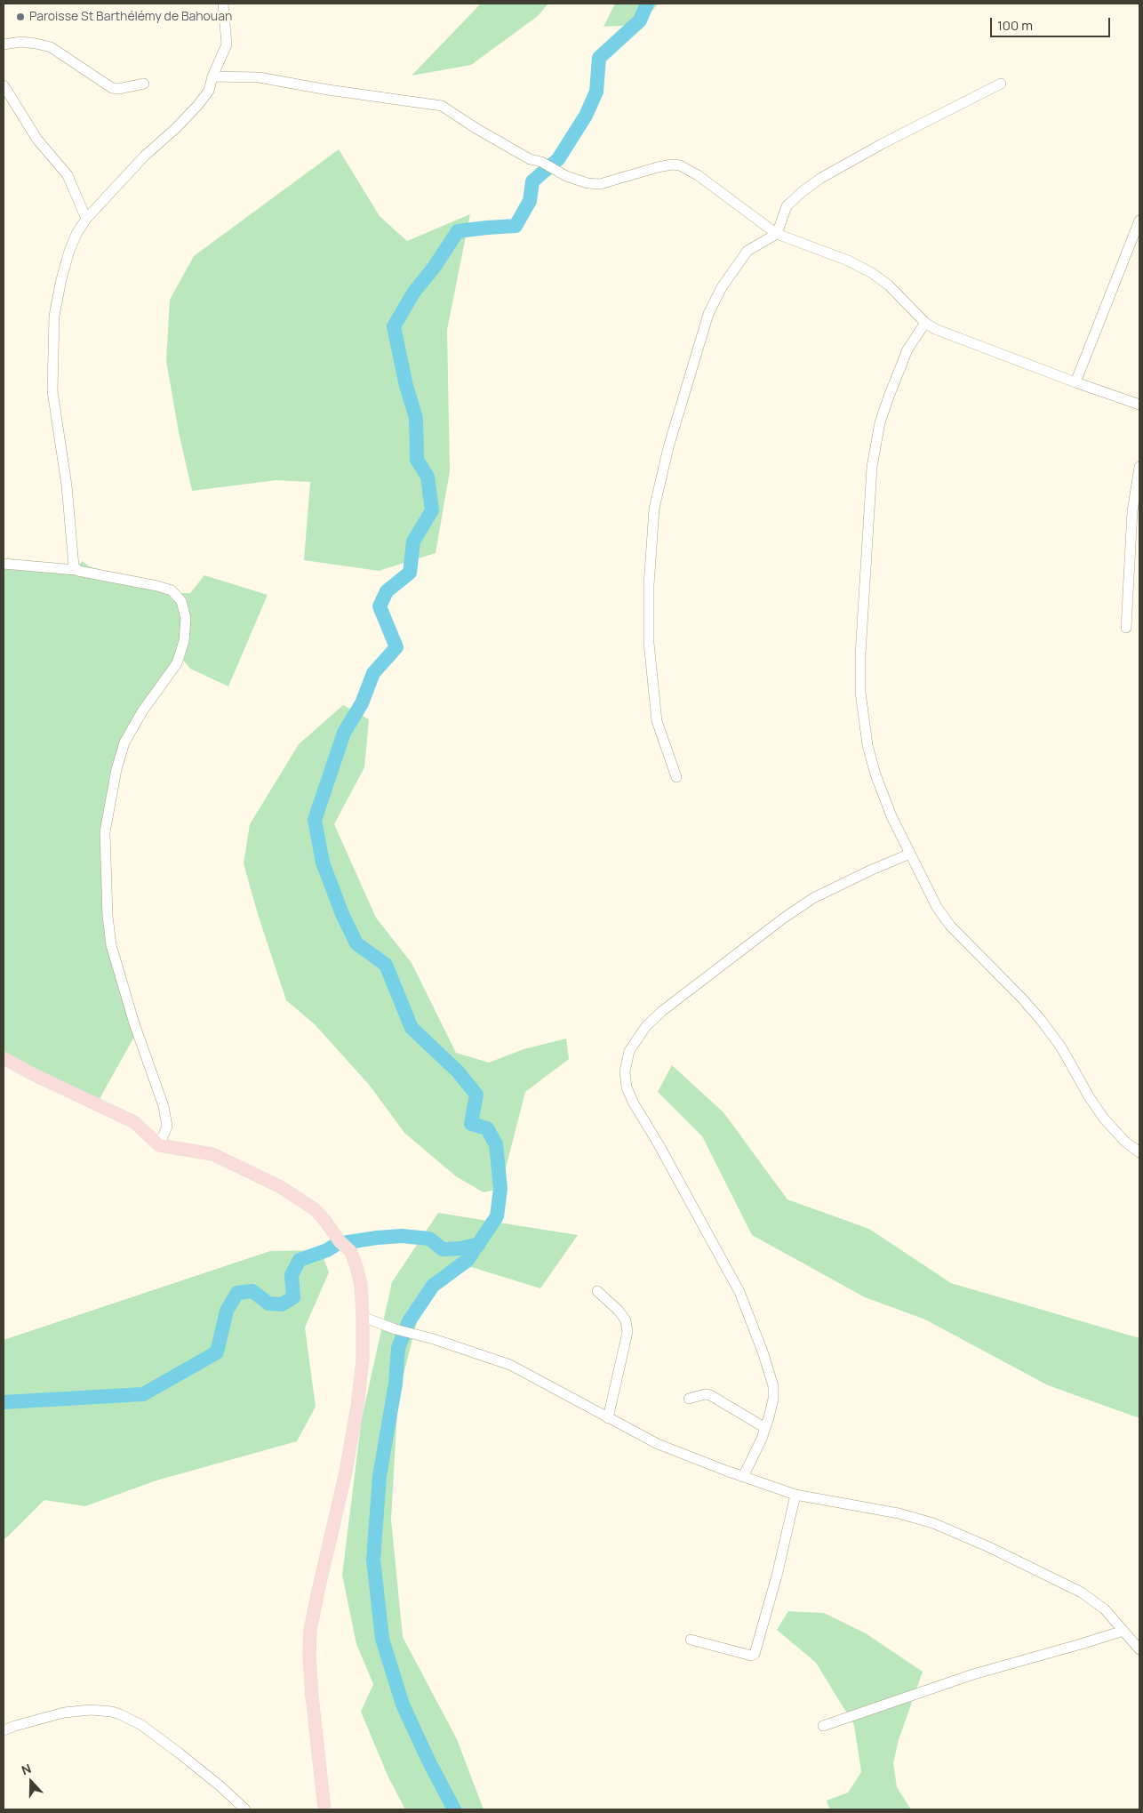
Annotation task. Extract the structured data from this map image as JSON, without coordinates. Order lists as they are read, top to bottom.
{
  "places": ["Paroisse St Barthélémy de Bahouan"],
  "scale_bar": "100 m",
  "north": "top"
}
